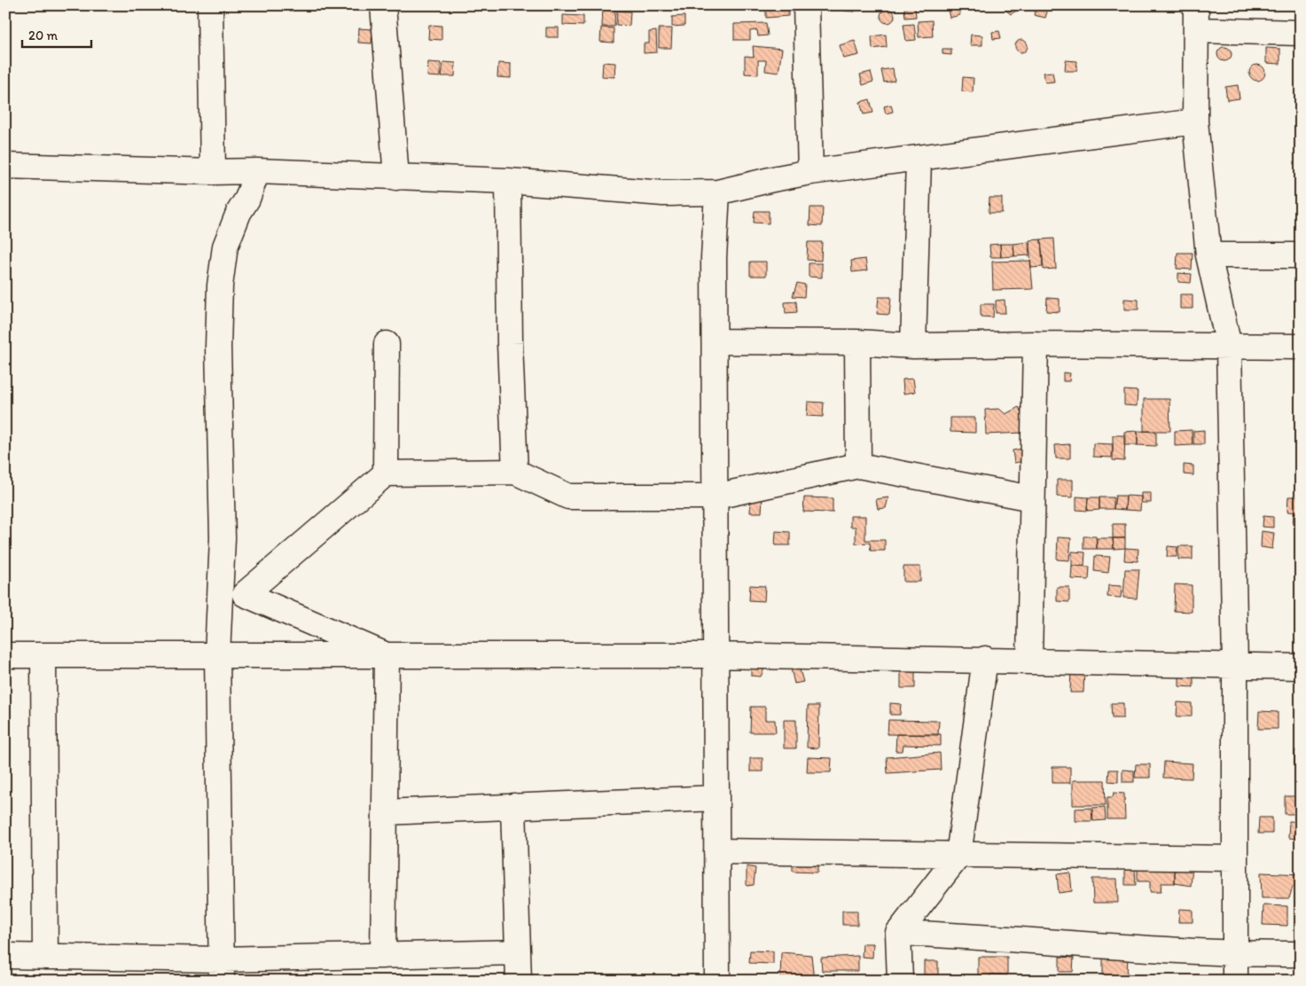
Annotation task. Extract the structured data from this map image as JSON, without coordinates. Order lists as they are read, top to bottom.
{
  "scale_bar": "20 m"
}
